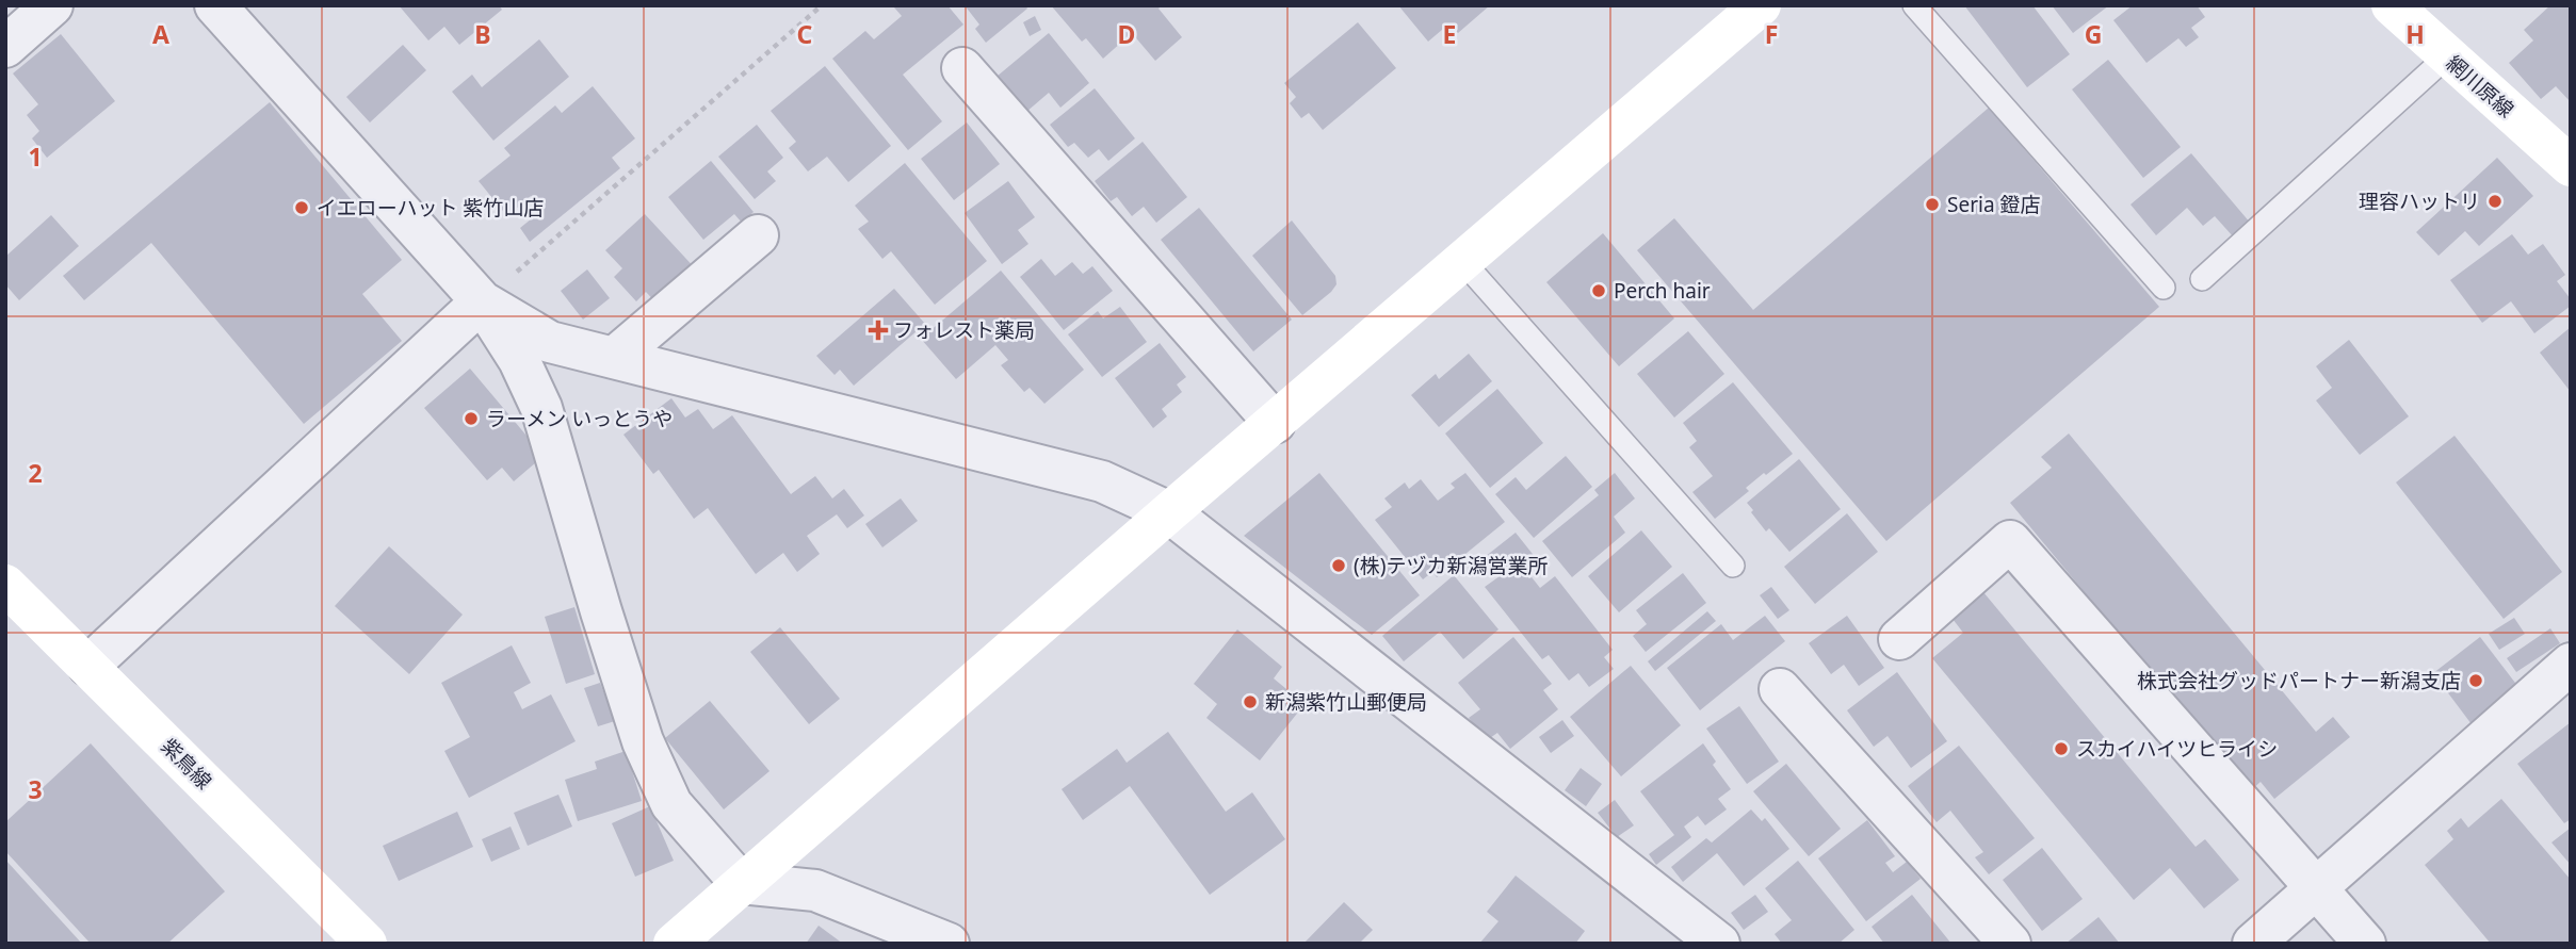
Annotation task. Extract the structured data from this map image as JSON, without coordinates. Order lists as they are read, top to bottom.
{
  "streets": {
    "street": ["網川原線", "紫鳥線"]
  },
  "places": {
    "other": [
      "理容ハットリ",
      "Seria 鐙店",
      "イエローハット 紫竹山店",
      "Perch hair",
      "ラーメン いっとうや",
      "(株)テヅカ新潟営業所",
      "株式会社グッドパートナー新潟支店",
      "新潟紫竹山郵便局",
      "スカイハイツヒライシ"
    ],
    "health": ["フォレスト薬局"]
  },
  "grid": {
    "columns": [
      "A",
      "B",
      "C",
      "D",
      "E",
      "F",
      "G",
      "H"
    ],
    "rows": ["1", "2", "3"]
  }
}
